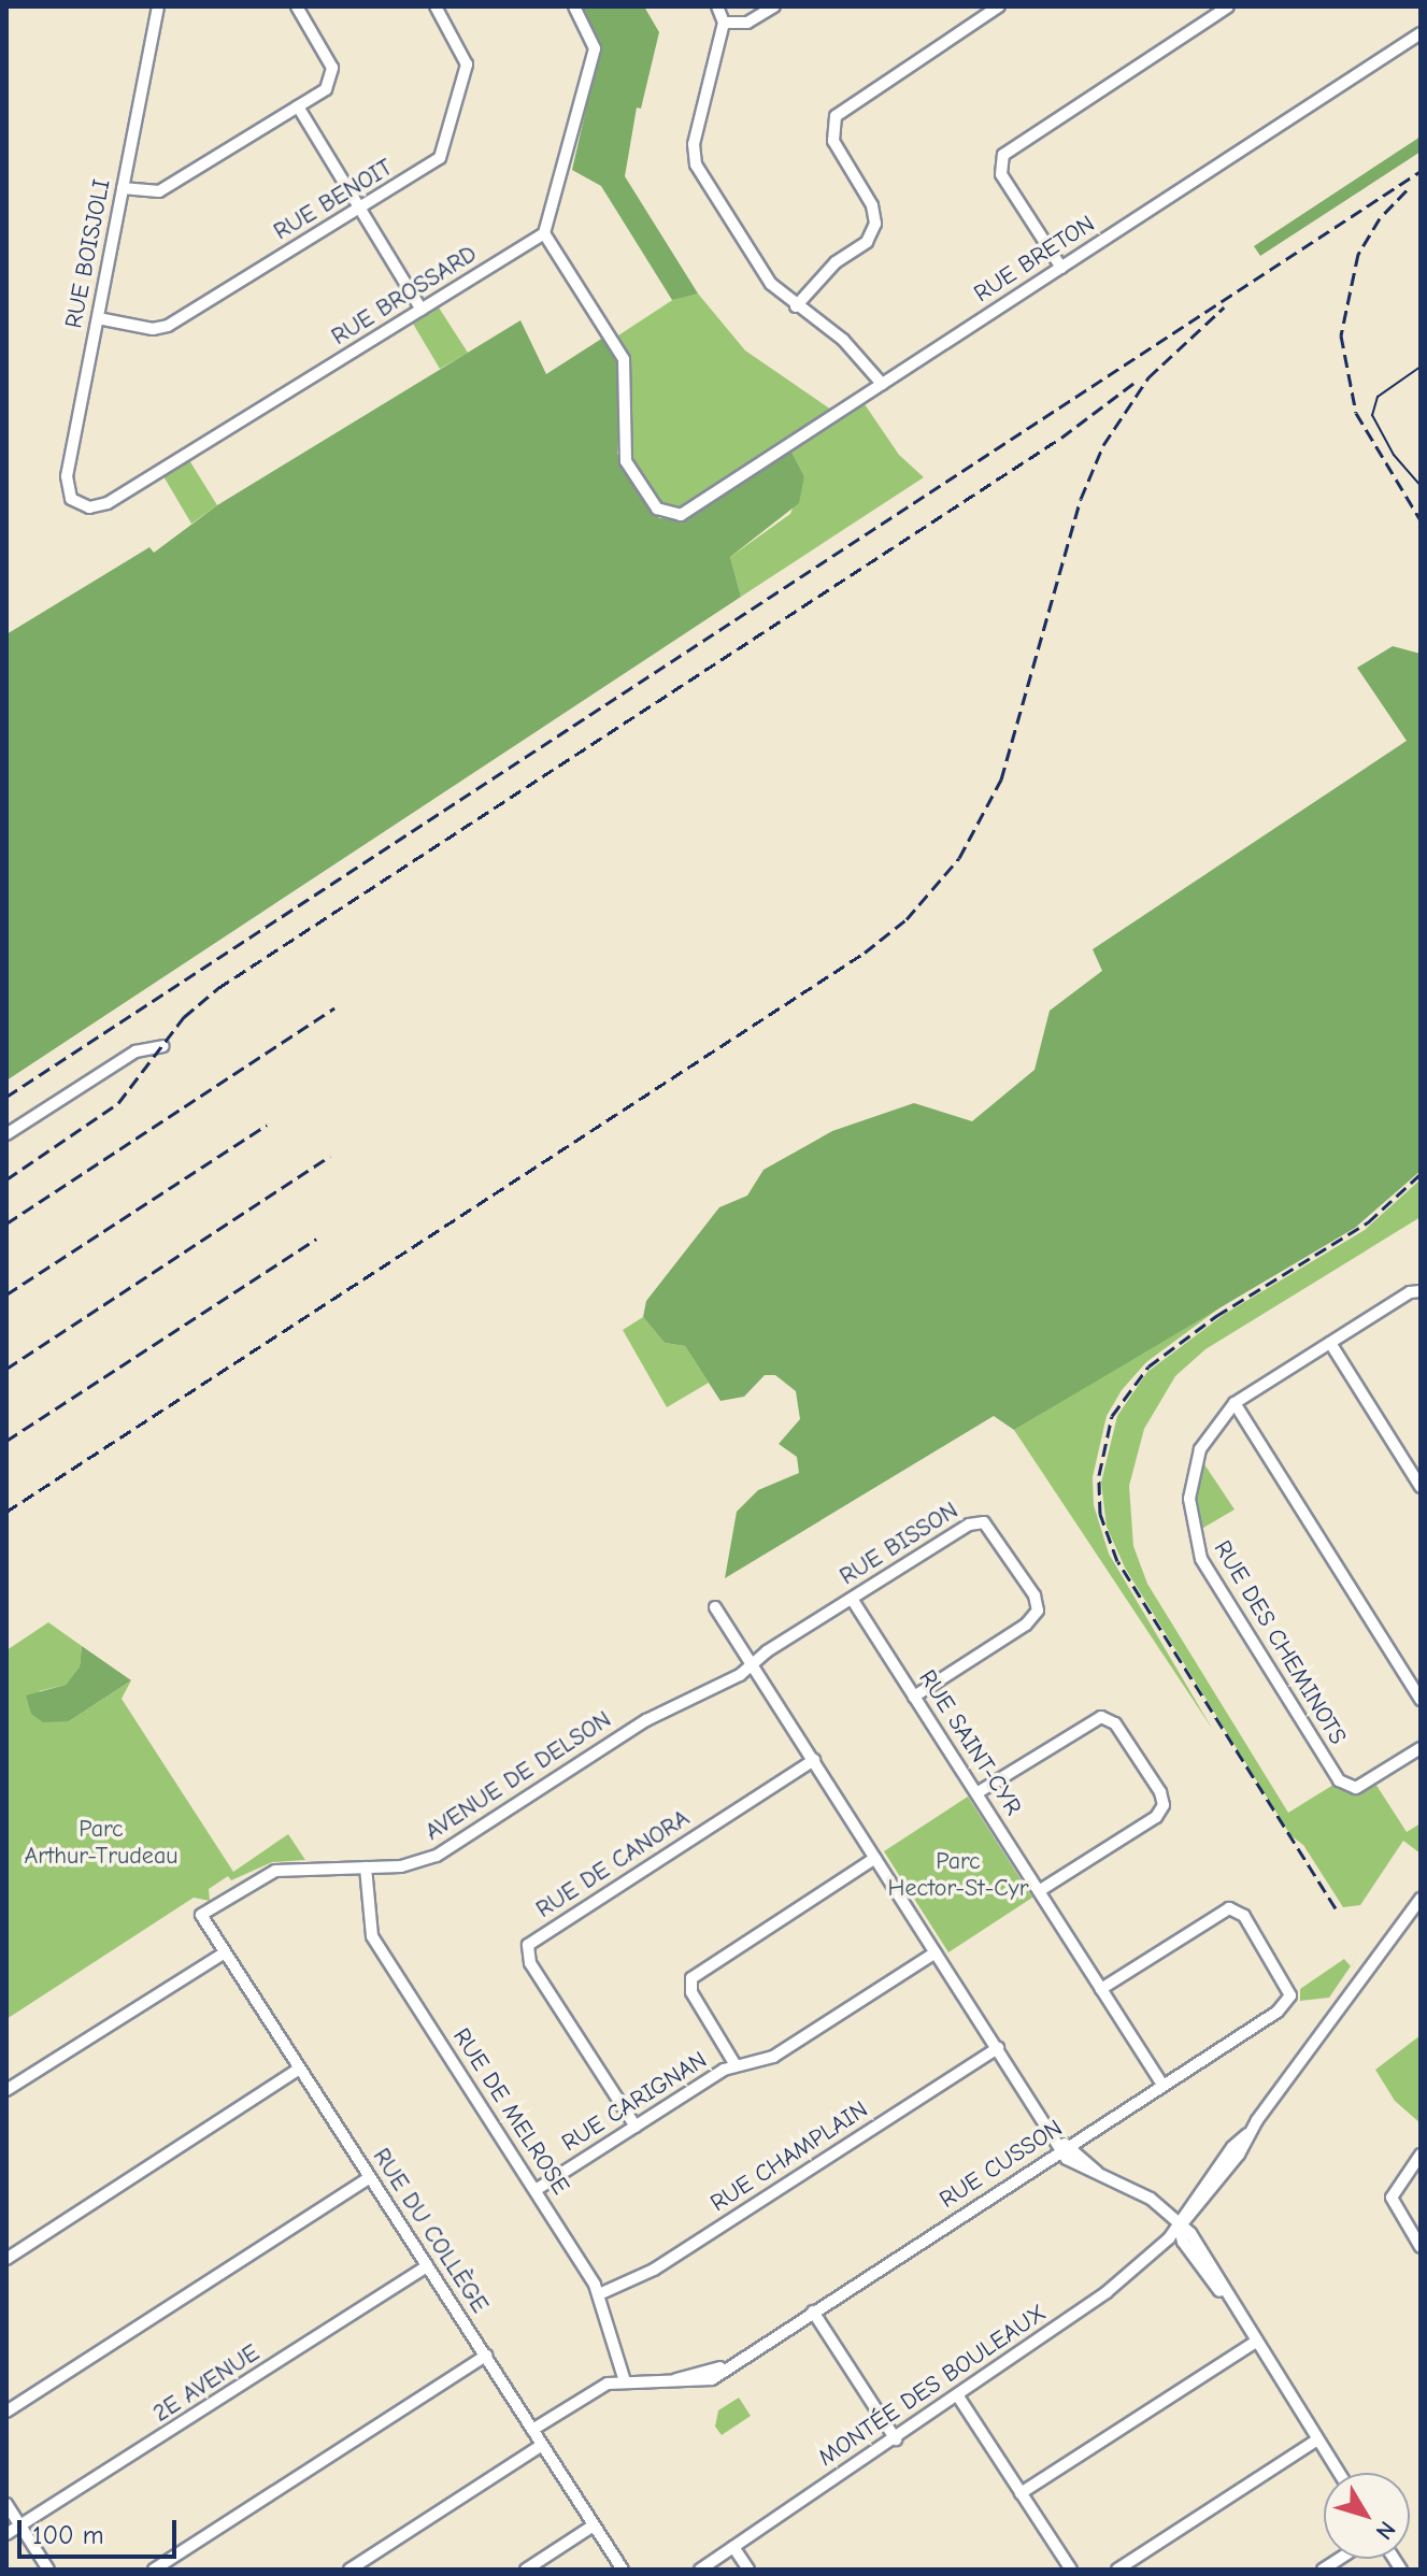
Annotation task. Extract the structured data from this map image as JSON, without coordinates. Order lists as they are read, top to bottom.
{
  "streets": {
    "street": [
      "RUE BENOIT",
      "RUE BOISJOLI",
      "RUE BRETON",
      "RUE BROSSARD",
      "RUE BISSON",
      "RUE DES CHEMINOTS",
      "RUE SAINT-CYR",
      "AVENUE DE DELSON",
      "RUE DE CANORA",
      "RUE CARIGNAN",
      "RUE DE MELROSE",
      "RUE CHAMPLAIN",
      "RUE CUSSON",
      "RUE DU COLLÈGE",
      "2E AVENUE",
      "MONTÉE DES BOULEAUX"
    ]
  },
  "crossings": [
    ["RUE BENOIT", "RUE BOISJOLI"],
    ["RUE BOISJOLI", "RUE BROSSARD"],
    ["RUE BRETON", "RUE BROSSARD"],
    ["RUE BISSON", "RUE SAINT-CYR"],
    ["RUE BISSON", "AVENUE DE DELSON"],
    ["RUE SAINT-CYR", "RUE CUSSON"],
    ["AVENUE DE DELSON", "RUE DE MELROSE"],
    ["AVENUE DE DELSON", "RUE DU COLLÈGE"],
    ["RUE DE CANORA", "RUE CARIGNAN"],
    ["RUE CARIGNAN", "RUE DE MELROSE"],
    ["RUE DE MELROSE", "RUE CHAMPLAIN"],
    ["RUE DE MELROSE", "RUE CUSSON"],
    ["RUE CUSSON", "RUE DU COLLÈGE"],
    ["RUE DU COLLÈGE", "2E AVENUE"]
  ],
  "parks": ["Parc Arthur-Trudeau", "Parc Hector-St-Cyr"],
  "scale_bar": "100 m",
  "north": "bottom right"
}
